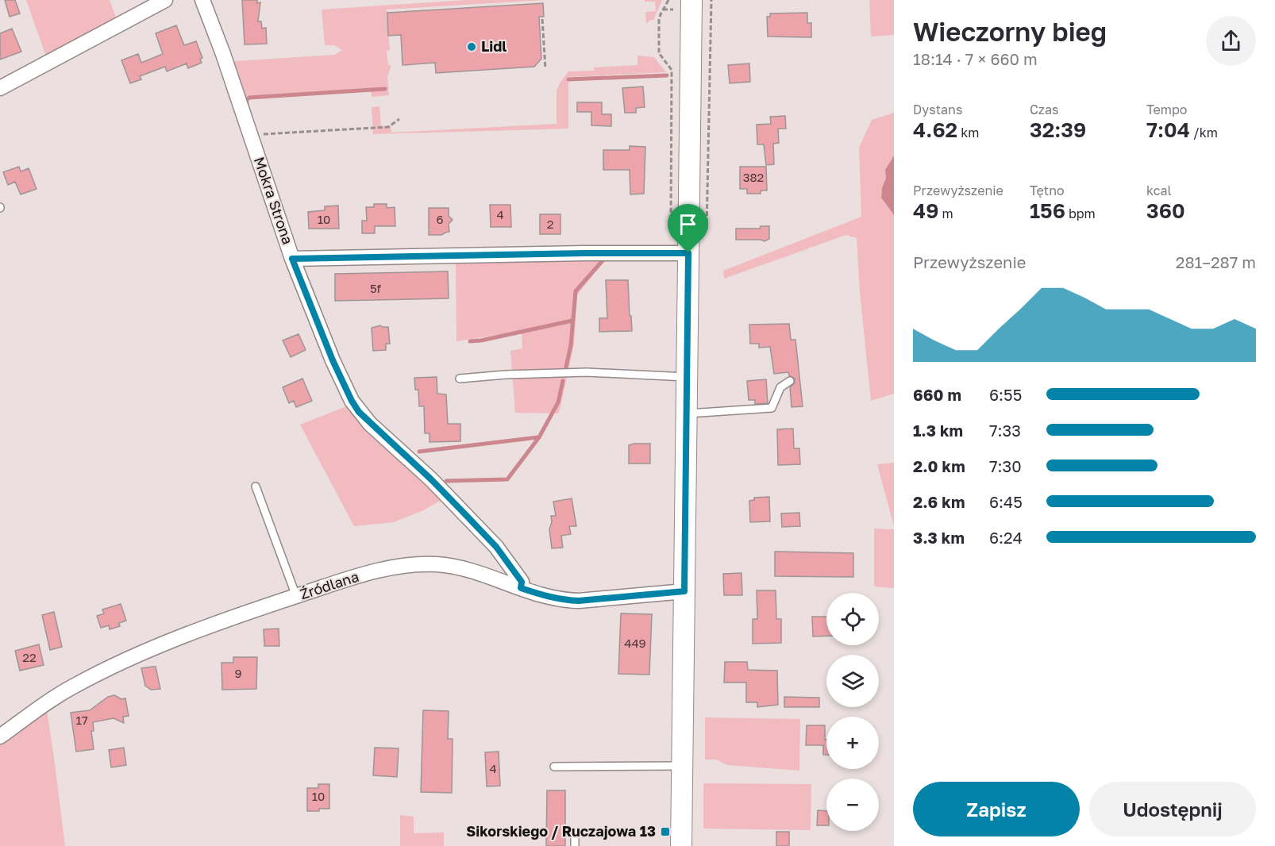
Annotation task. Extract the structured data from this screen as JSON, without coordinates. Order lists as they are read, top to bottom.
{
  "streets": {
    "street": ["Mokra Strona", "Źródlana"]
  },
  "crossings": [
    ["Mokra Strona", "Źródlana"]
  ],
  "places": {
    "other": ["Lidl"],
    "transit": ["Sikorskiego / Ruczajowa 13"]
  },
  "house_numbers": [
    "382",
    "4",
    "10",
    "6",
    "2",
    "5f",
    "449",
    "22",
    "9",
    "17",
    "4",
    "10"
  ],
  "page": {
    "heading": ["Wieczorny bieg", "18:14 · 7 × 660 m"],
    "stats": [
      ["Dystans", "4.62 km"],
      ["Czas", "32:39"],
      ["Tempo", "7:04 /km"],
      ["Przewyższenie", "49 m"],
      ["Tętno", "156 bpm"],
      ["kcal", "360"]
    ],
    "chart": ["Przewyższenie", "281–287 m"],
    "list": [
      {
        "name": "660 m",
        "note": "6:55"
      },
      {
        "name": "1.3 km",
        "note": "7:33"
      },
      {
        "name": "2.0 km",
        "note": "7:30"
      },
      {
        "name": "2.6 km",
        "note": "6:45"
      },
      {
        "name": "3.3 km",
        "note": "6:24"
      }
    ],
    "map_buttons": ["+", "−"],
    "buttons": ["Zapisz", "Udostępnij"]
  }
}
